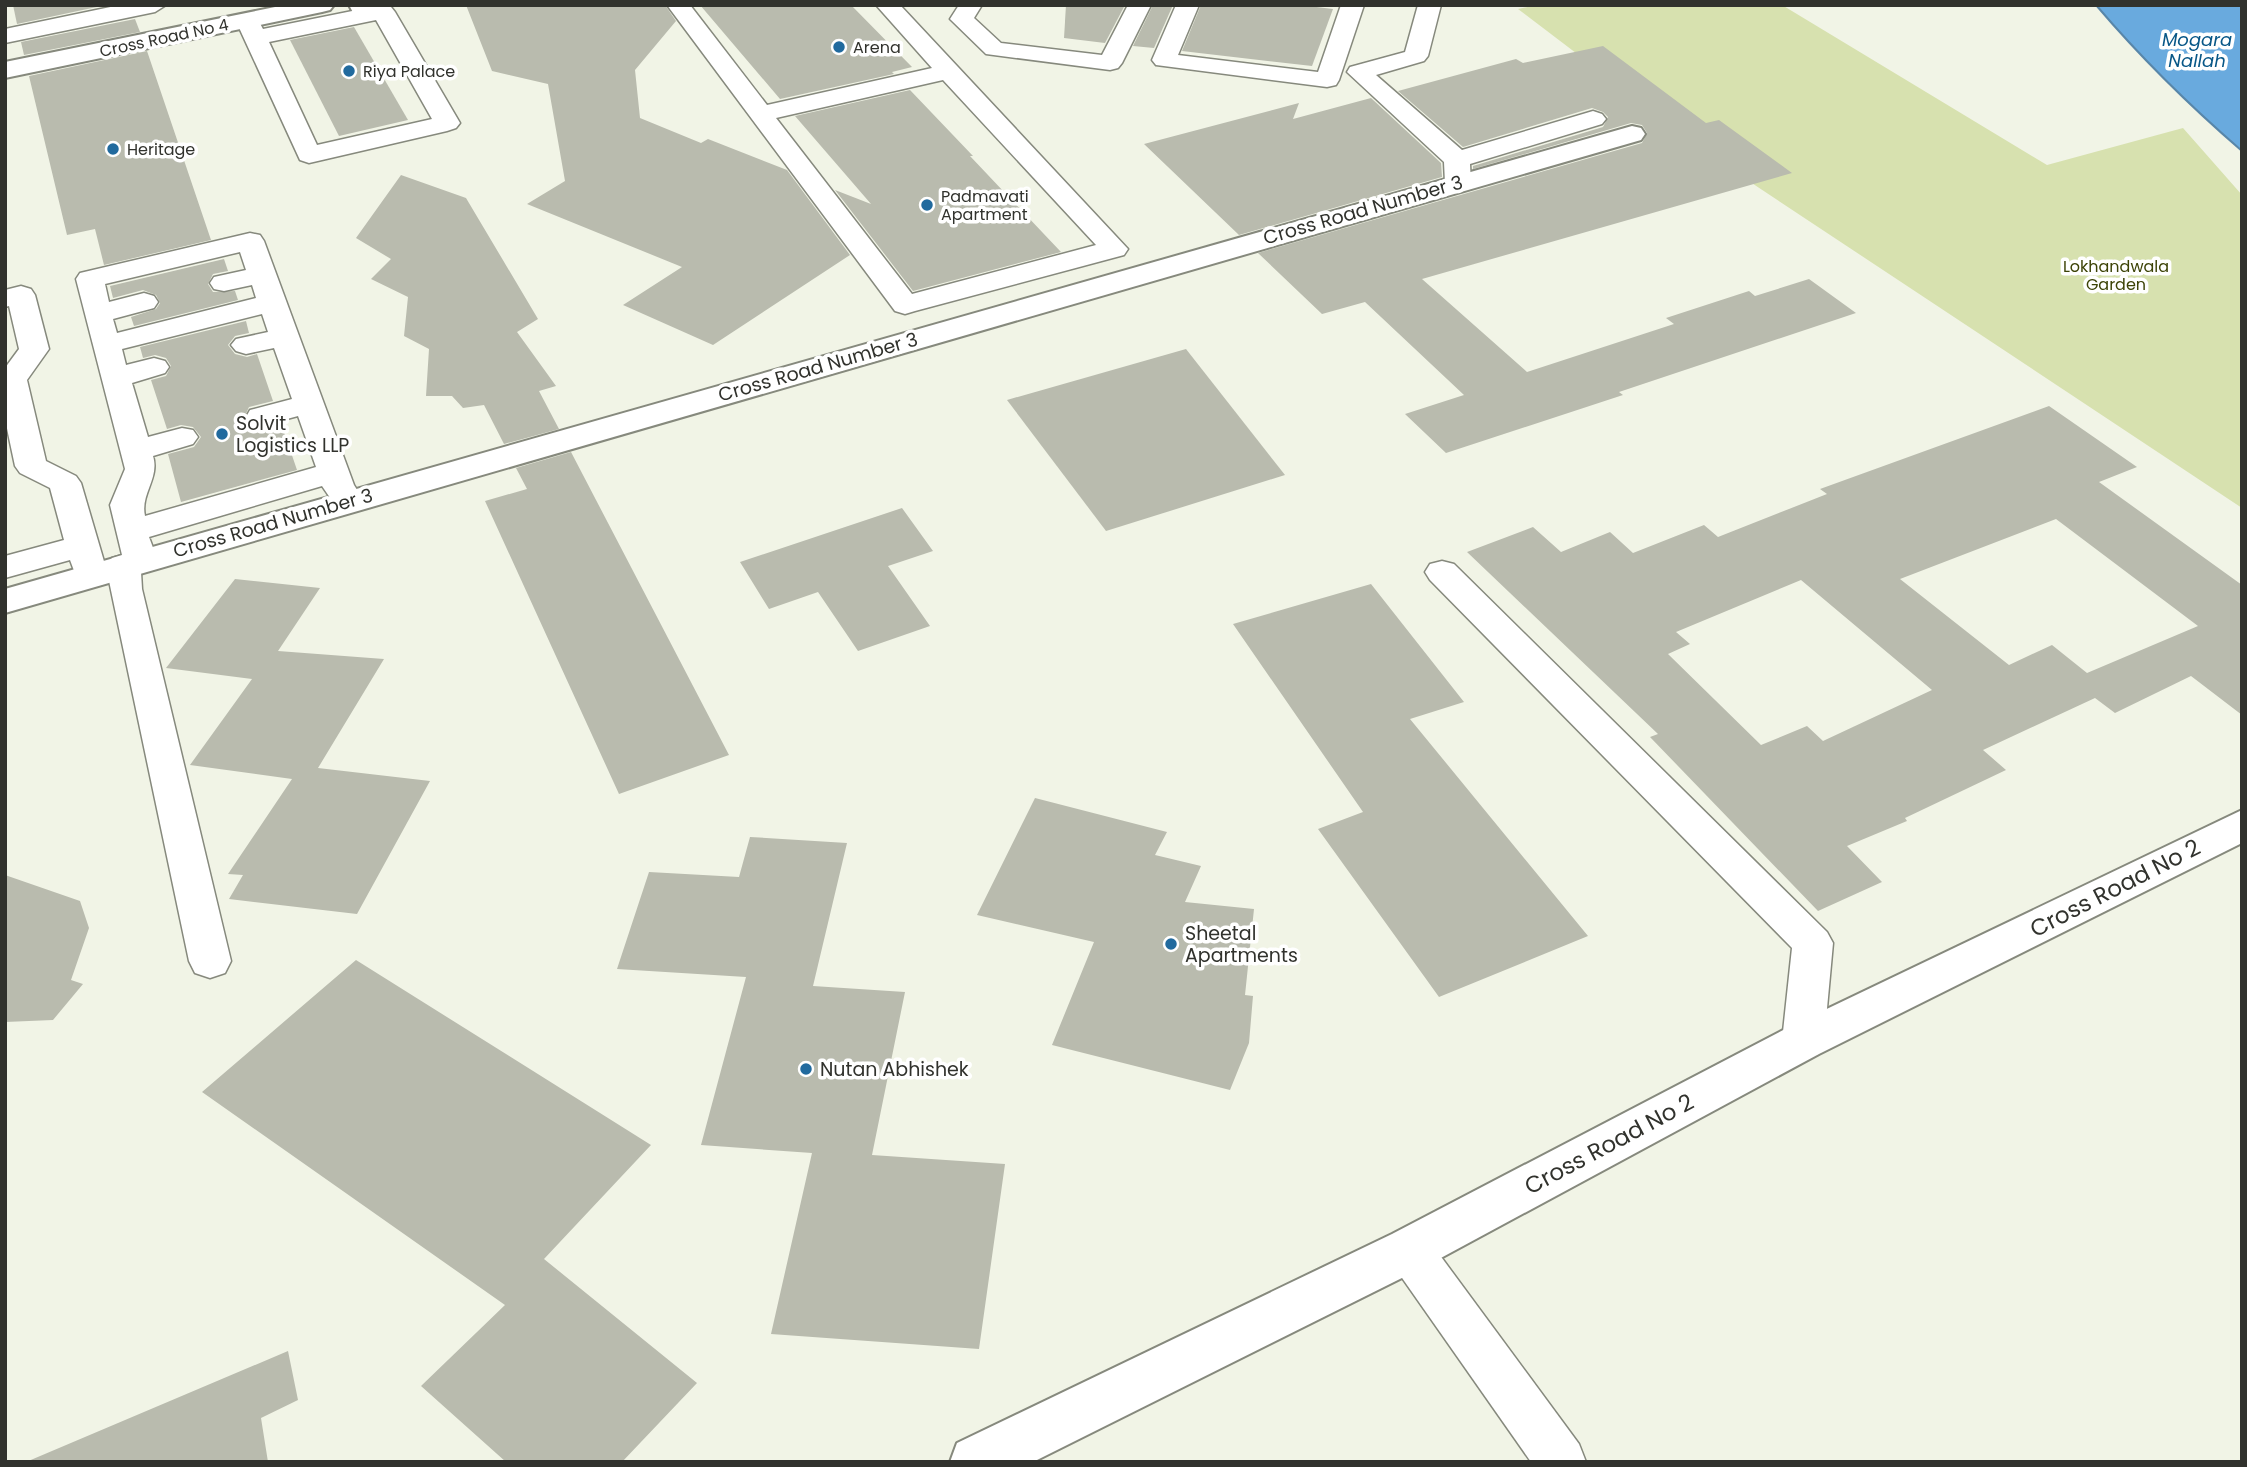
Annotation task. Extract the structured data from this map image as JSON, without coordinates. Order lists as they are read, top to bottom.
{
  "streets": {
    "street": ["Cross Road No 4", "Cross Road Number 3", "Cross Road No 2"]
  },
  "water": ["Mogara Nallah"],
  "parks": ["Lokhandwala Garden"],
  "places": [
    "Arena",
    "Riya Palace",
    "Heritage",
    "Padmavati Apartment",
    "Solvit Logistics LLP",
    "Sheetal Apartments",
    "Nutan Abhishek"
  ]
}
